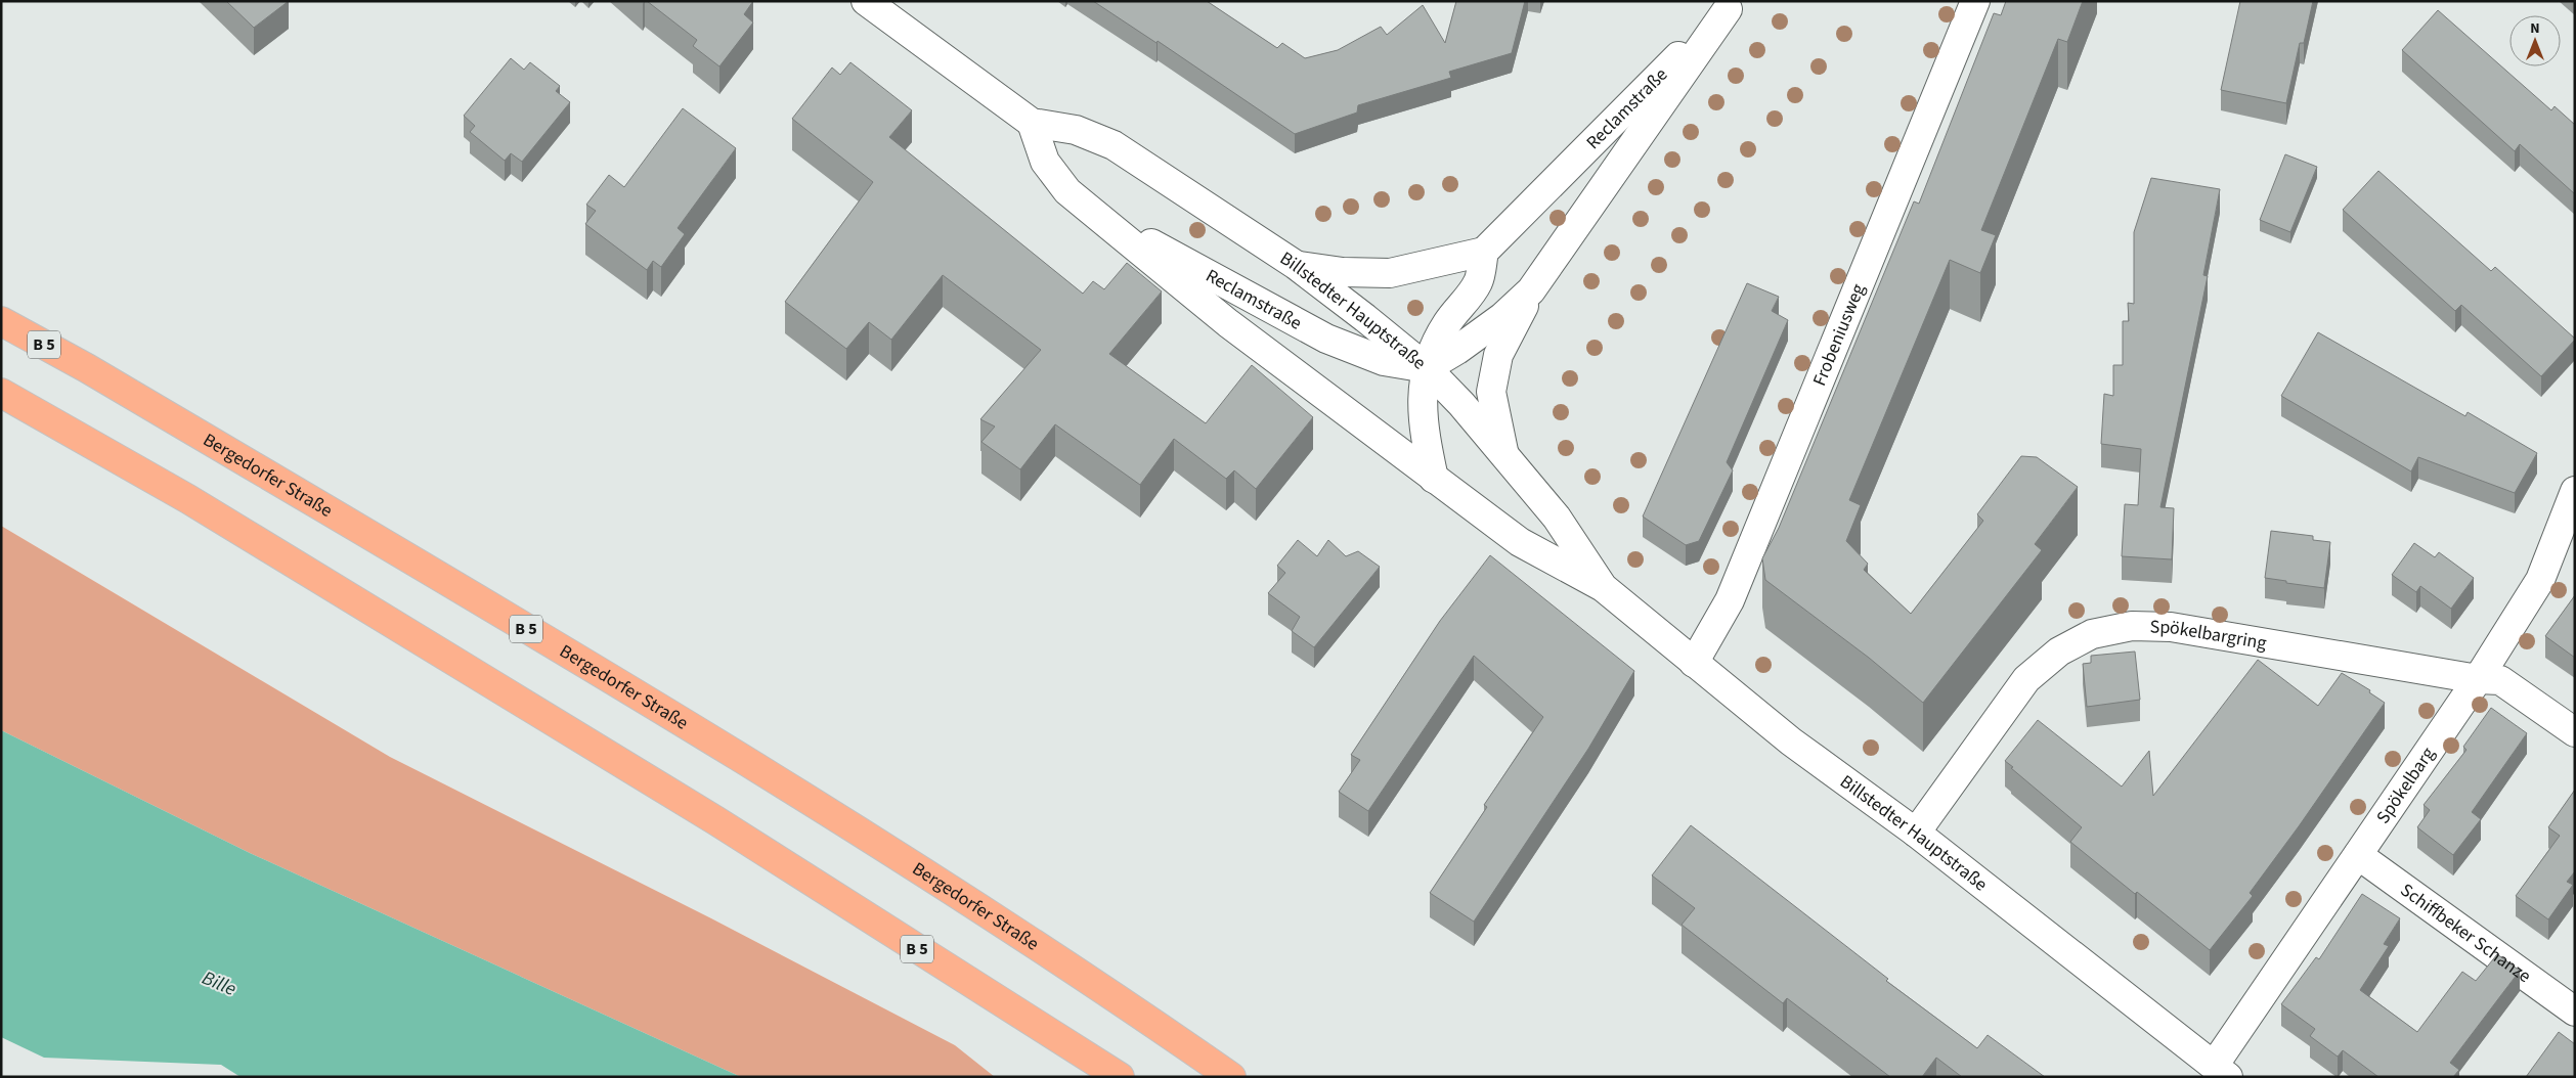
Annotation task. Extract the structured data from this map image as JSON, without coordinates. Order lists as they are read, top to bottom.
{
  "streets": {
    "highway": ["B 5", "Bergedorfer Straße"],
    "street": [
      "Reclamstraße",
      "Billstedter Hauptstraße",
      "Frobeniusweg",
      "Spökelbargring",
      "Spökelbarg",
      "Schiffbeker Schanze"
    ]
  },
  "crossings": [
    ["Reclamstraße", "Billstedter Hauptstraße"],
    ["Billstedter Hauptstraße", "Frobeniusweg"],
    ["Billstedter Hauptstraße", "Spökelbargring"],
    ["Billstedter Hauptstraße", "Spökelbarg"],
    ["Spökelbargring", "Spökelbarg"],
    ["Spökelbarg", "Schiffbeker Schanze"]
  ],
  "water": ["Bille"],
  "north": "top"
}
